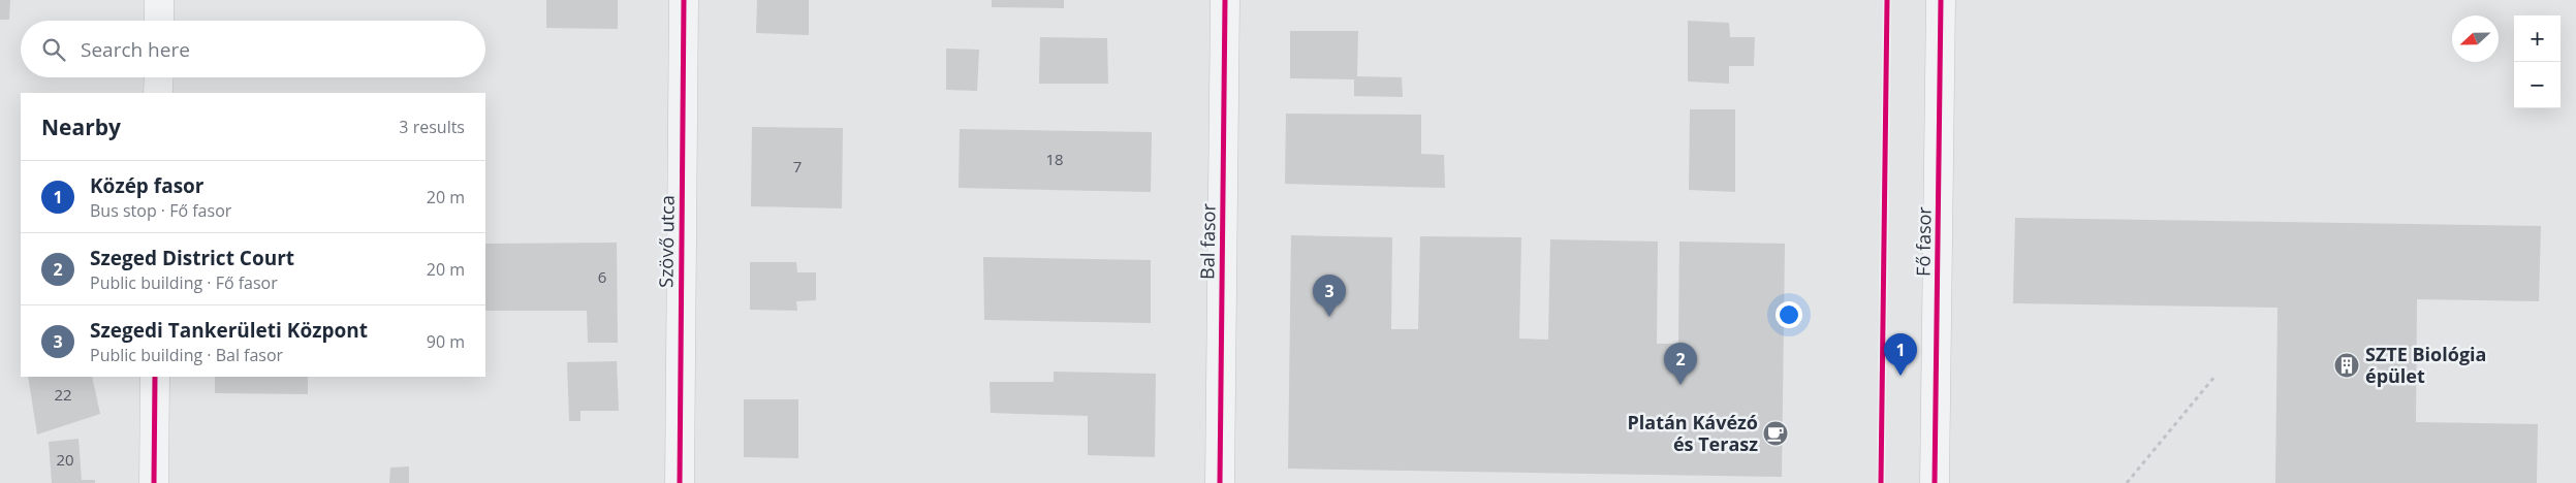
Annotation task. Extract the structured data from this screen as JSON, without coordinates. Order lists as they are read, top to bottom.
{
  "streets": {
    "street": ["Szövő utca", "Bal fasor", "Fő fasor"]
  },
  "places": {
    "building": ["SZTE Biológia épület"],
    "cafe": ["Platán Kávézó és Terasz"]
  },
  "house_numbers": [
    "18",
    "7",
    "6",
    "22",
    "20"
  ],
  "north": "left",
  "page": {
    "map_buttons": ["+", "−"],
    "search": "Search here",
    "heading": ["Nearby", "3 results"],
    "list": [
      {
        "mark": "1",
        "name": "Közép fasor",
        "note": "Bus stop · Fő fasor",
        "value": "20 m"
      },
      {
        "mark": "2",
        "name": "Szeged District Court",
        "note": "Public building · Fő fasor",
        "value": "20 m"
      },
      {
        "mark": "3",
        "name": "Szegedi Tankerületi Központ",
        "note": "Public building · Bal fasor",
        "value": "90 m"
      }
    ],
    "pins": ["3", "1", "2"]
  }
}
